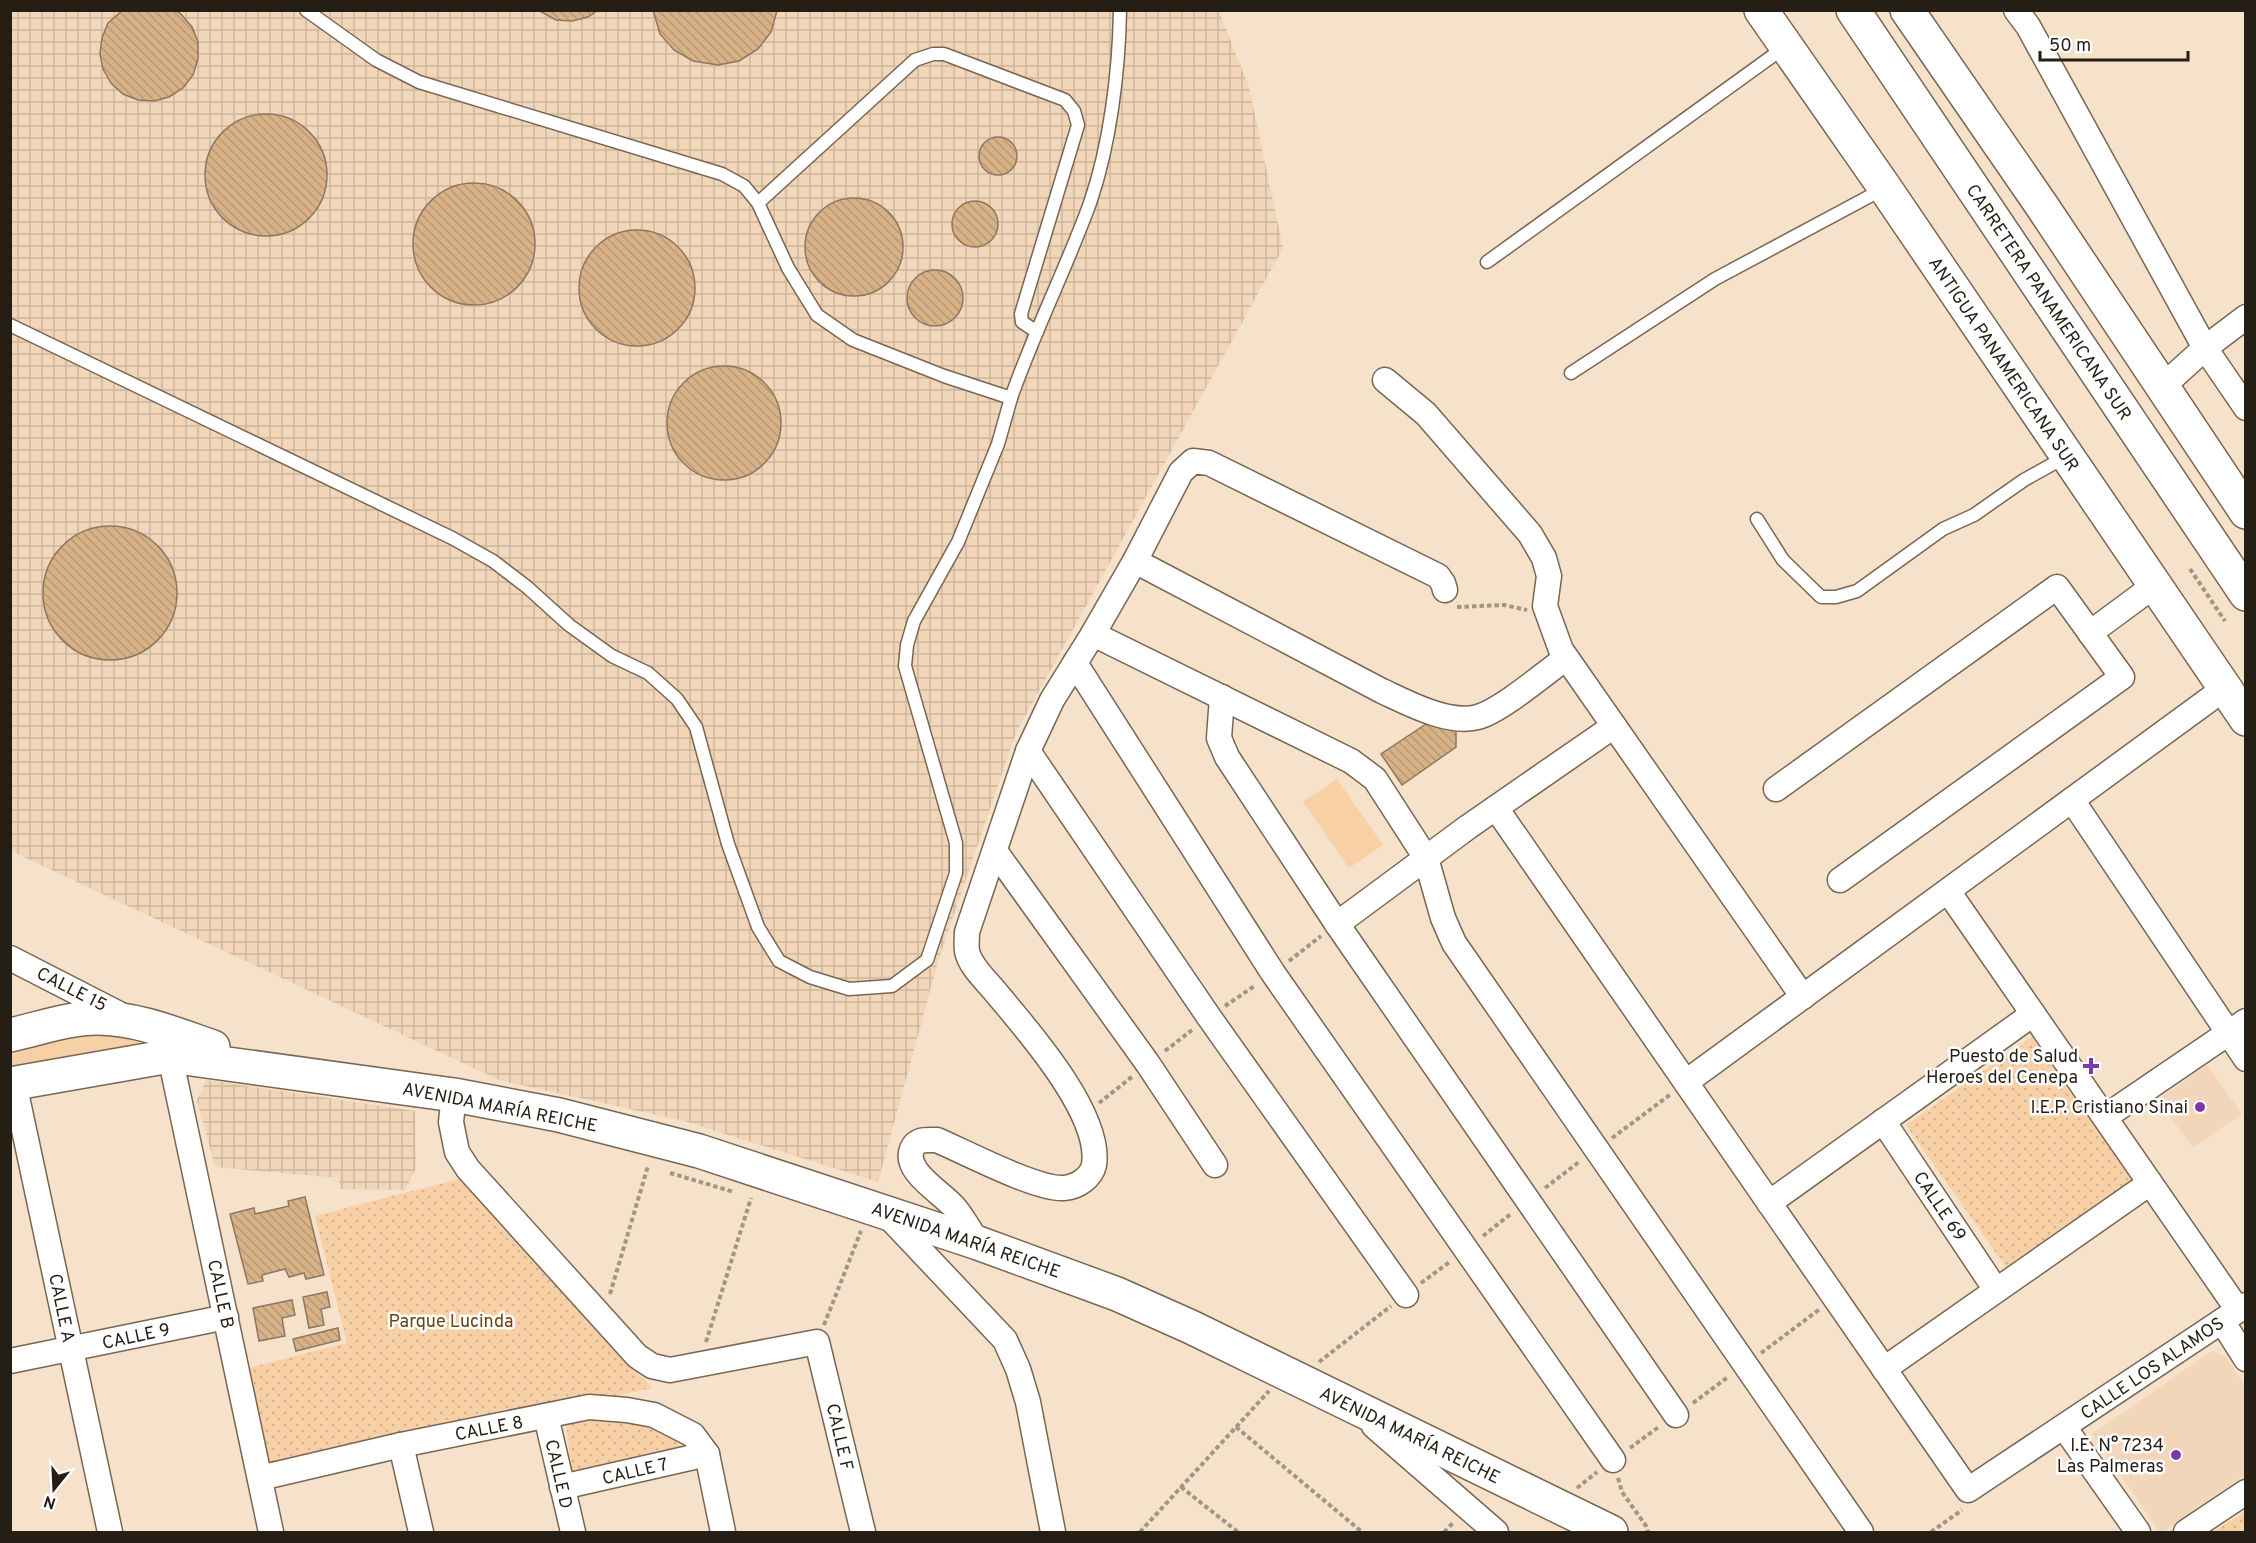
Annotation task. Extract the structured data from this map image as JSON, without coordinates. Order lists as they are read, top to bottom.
{
  "streets": {
    "main road": ["CARRETERA PANAMERICANA SUR", "ANTIGUA PANAMERICANA SUR", "AVENIDA MARÍA REICHE"],
    "street": [
      "CALLE 15",
      "CALLE 69",
      "CALLE B",
      "CALLE A",
      "CALLE 9",
      "CALLE LOS ALAMOS",
      "CALLE 8",
      "CALLE F",
      "CALLE 7",
      "CALLE D"
    ]
  },
  "crossings": [
    ["CALLE 15", "AVENIDA MARÍA REICHE"],
    ["AVENIDA MARÍA REICHE", "CALLE B"],
    ["AVENIDA MARÍA REICHE", "CALLE A"],
    ["CALLE B", "CALLE 9"],
    ["CALLE B", "CALLE 8"],
    ["CALLE A", "CALLE 9"],
    ["CALLE 8", "CALLE 7"],
    ["CALLE 8", "CALLE D"],
    ["CALLE 7", "CALLE D"]
  ],
  "parks": ["Parque Lucinda"],
  "places": {
    "health": ["Puesto de Salud Heroes del Cenepa"],
    "other": ["I.E.P. Cristiano Sinai", "I.E. N° 7234 Las Palmeras"]
  },
  "scale_bar": "50 m",
  "north": "bottom"
}
